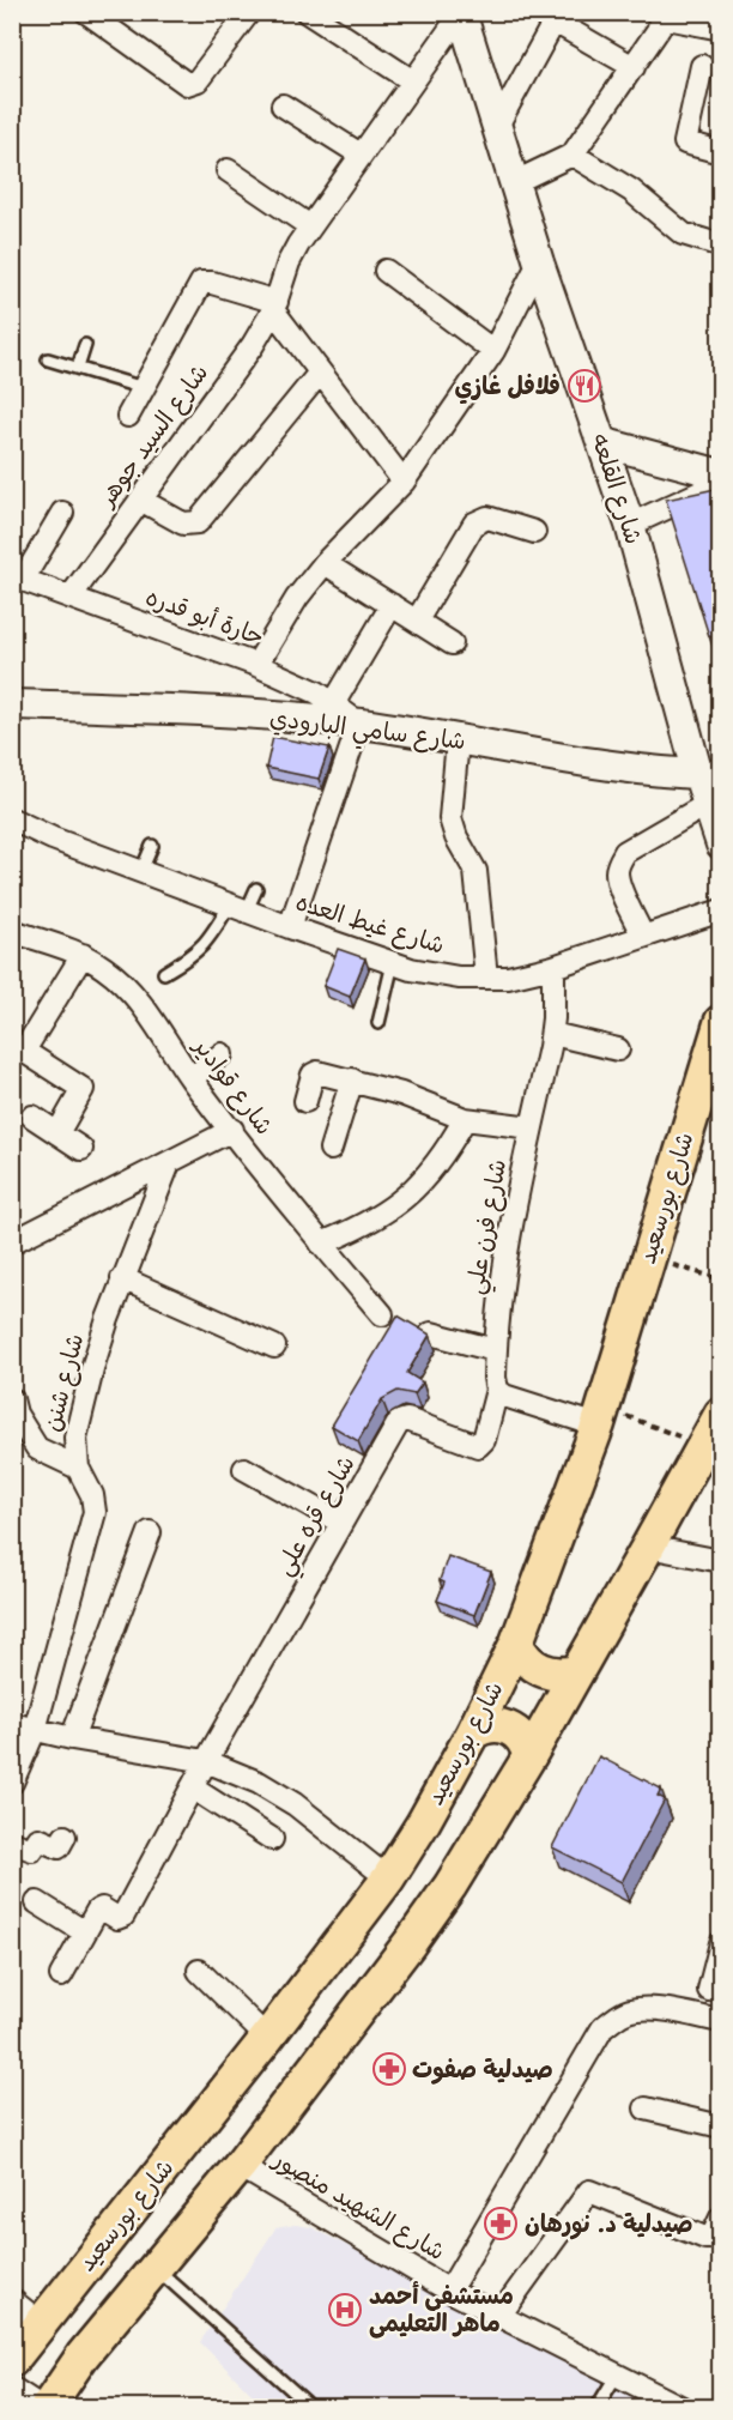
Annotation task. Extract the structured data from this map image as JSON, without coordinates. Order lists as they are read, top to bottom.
{
  "streets": {
    "main road": ["شارع بورسعيد"],
    "street": [
      "شارع السيد جوهر",
      "شارع القلعه",
      "حارة أبو قدره",
      "شارع سامي البارودي",
      "شارع غيط العده",
      "شارع قوادير",
      "شارع فرن علي",
      "شارع شنن",
      "شارع قره علي",
      "شارع الشهيد منصور"
    ]
  },
  "crossings": [
    ["شارع السيد جوهر", "شارع القلعه"],
    ["شارع السيد جوهر", "حارة أبو قدره"],
    ["شارع القلعه", "شارع سامي البارودي"],
    ["حارة أبو قدره", "شارع سامي البارودي"],
    ["شارع غيط العده", "شارع فرن علي"],
    ["شارع فرن علي", "شارع قره علي"]
  ],
  "places": {
    "restaurant": ["فلافل غازي"],
    "pharmacy": ["صيدلية صفوت", "صيدلية د. نورهان"],
    "hospital": ["مستشفى أحمد ماهر التعليمى"]
  }
}
